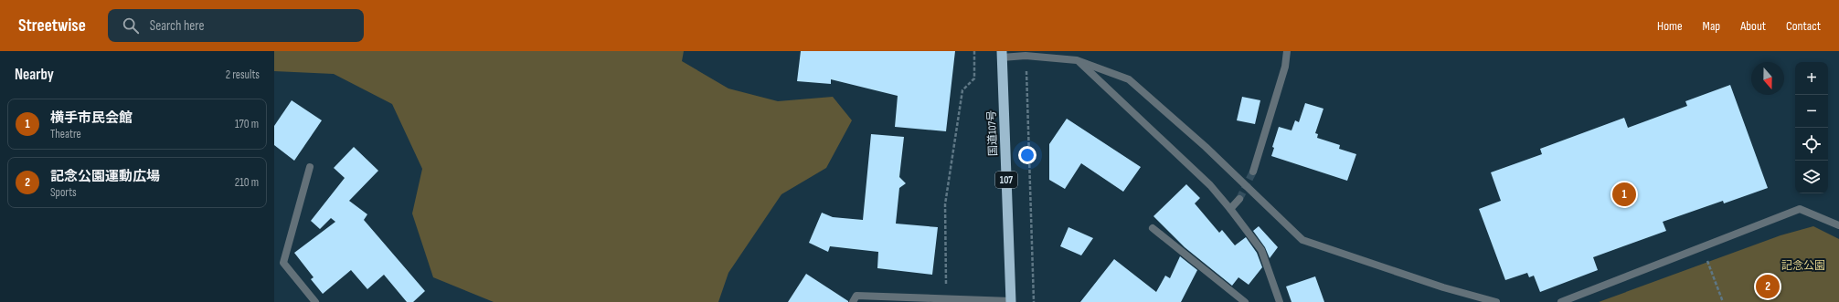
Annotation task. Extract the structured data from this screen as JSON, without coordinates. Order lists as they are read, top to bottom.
{
  "streets": {
    "highway": ["国道107号", "107"]
  },
  "parks": ["記念公園"],
  "north": "bottom",
  "page": {
    "header": "Streetwise",
    "search": "Search here",
    "nav": [
      "Home",
      "Map",
      "About",
      "Contact"
    ],
    "heading": ["Nearby", "2 results"],
    "map_buttons": ["+", "−"],
    "list": [
      {
        "mark": "1",
        "name": "横手市民会館",
        "note": "Theatre",
        "value": "170 m"
      },
      {
        "mark": "2",
        "name": "記念公園運動広場",
        "note": "Sports",
        "value": "210 m"
      }
    ],
    "pins": ["1", "2"]
  }
}
